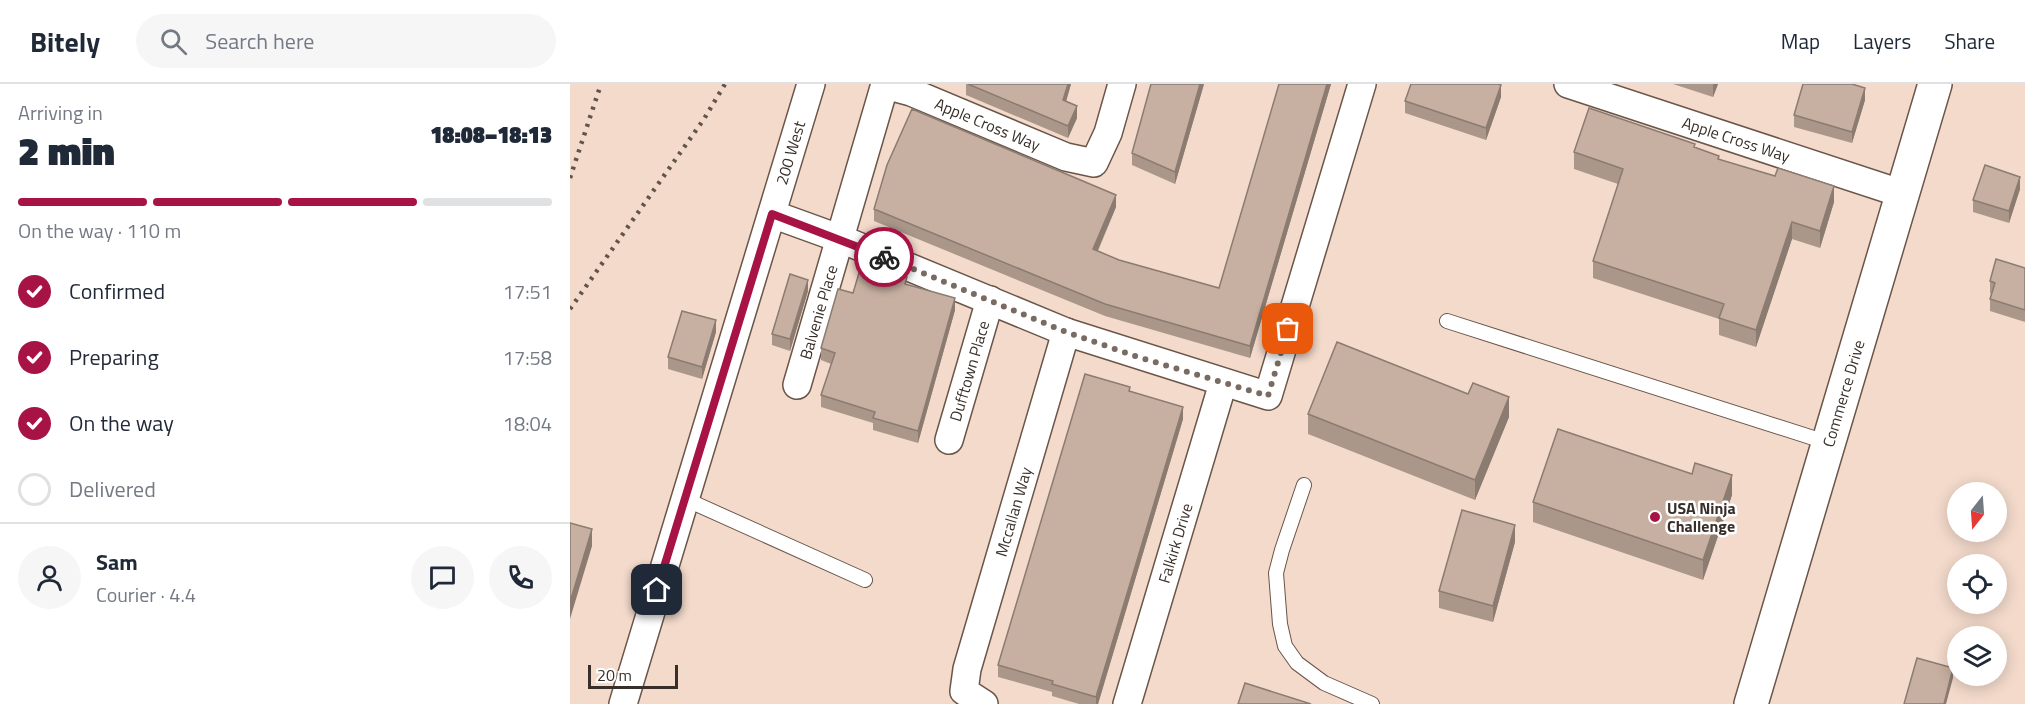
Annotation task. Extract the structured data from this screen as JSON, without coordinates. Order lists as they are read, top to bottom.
{
  "streets": {
    "street": [
      "Apple Cross Way",
      "200 West",
      "Balvenie Place",
      "Dufftown Place",
      "Commerce Drive",
      "Mccallan Way",
      "Falkirk Drive"
    ]
  },
  "crossings": [
    ["Apple Cross Way", "Balvenie Place"],
    ["Apple Cross Way", "Commerce Drive"]
  ],
  "places": ["USA Ninja Challenge"],
  "scale_bar": "20 m",
  "north": "bottom",
  "page": {
    "header": "Bitely",
    "search": "Search here",
    "nav": ["Map", "Layers", "Share"],
    "heading": ["2 min", "Arriving in", "18:08–18:13"],
    "panel": ["Sam", "Courier · 4.4"],
    "bar": "On the way · 110 m",
    "list": [
      ["Confirmed", "17:51"],
      ["Preparing", "17:58"],
      ["On the way", "18:04"],
      "Delivered"
    ],
    "scale": "20 m"
  }
}
